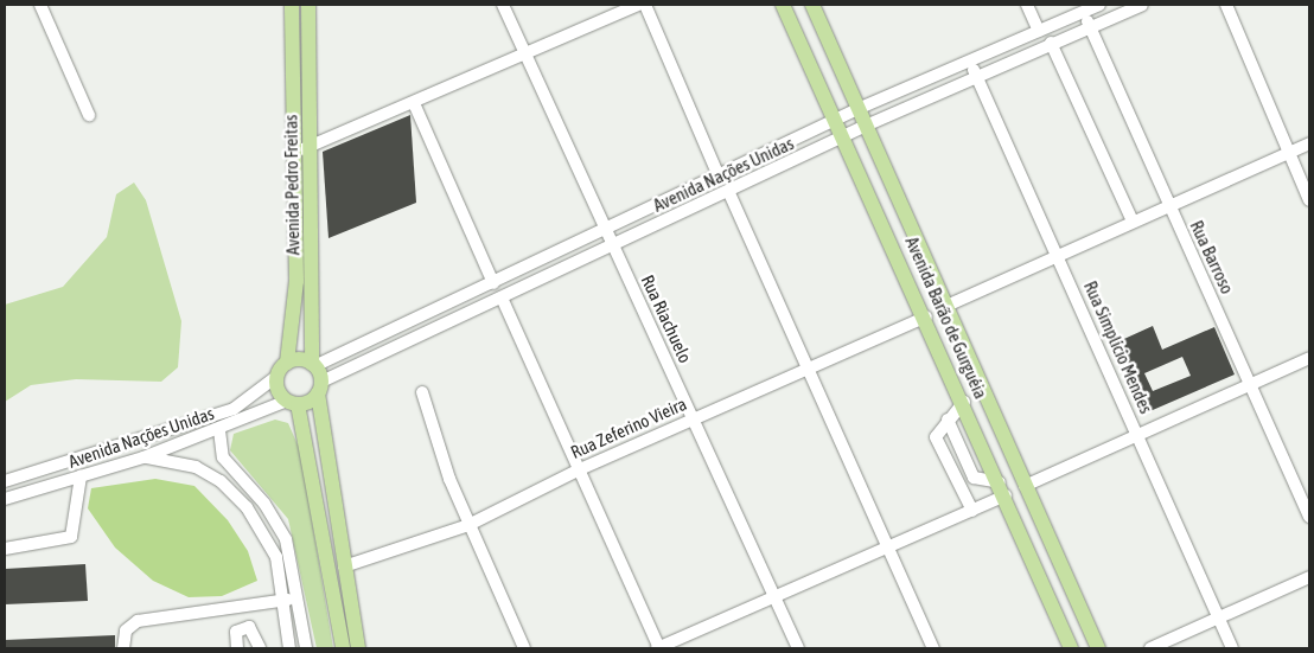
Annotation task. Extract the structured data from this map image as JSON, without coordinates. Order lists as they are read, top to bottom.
{
  "streets": {
    "main road": ["Avenida Pedro Freitas", "Avenida Barão de Gurguéia"],
    "street": [
      "Avenida Nações Unidas",
      "Rua Barroso",
      "Rua Riachuelo",
      "Rua Simplício Mendes",
      "Rua Zeferino Vieira"
    ]
  },
  "crossings": [
    ["Avenida Nações Unidas", "Avenida Pedro Freitas"],
    ["Avenida Nações Unidas", "Rua Barroso"],
    ["Avenida Nações Unidas", "Avenida Barão de Gurguéia"],
    ["Avenida Nações Unidas", "Rua Riachuelo"],
    ["Avenida Nações Unidas", "Rua Simplício Mendes"],
    ["Avenida Barão de Gurguéia", "Rua Zeferino Vieira"],
    ["Rua Riachuelo", "Rua Zeferino Vieira"]
  ]
}
